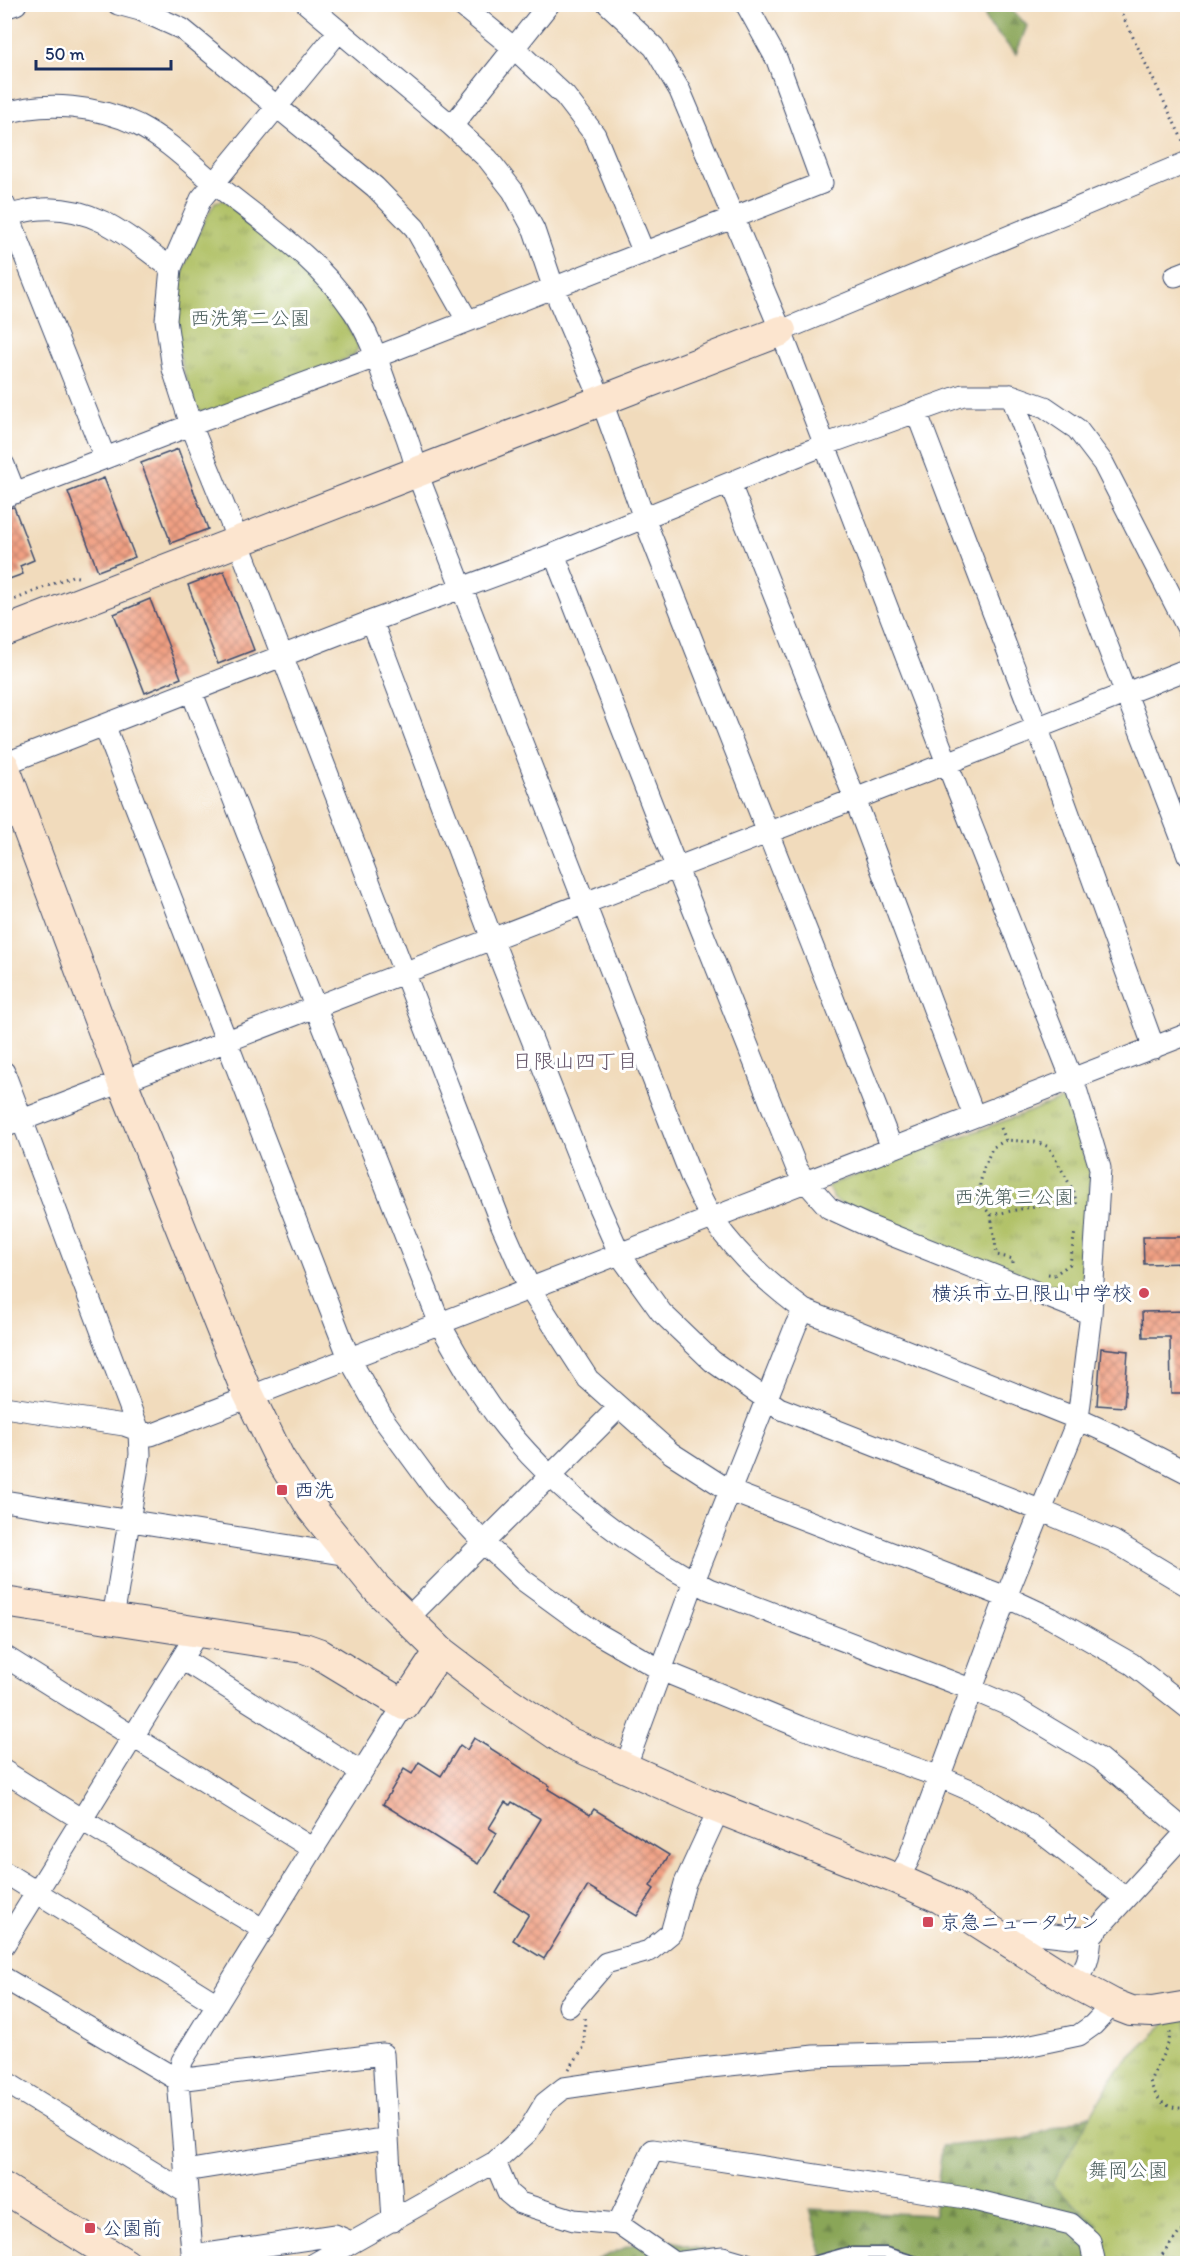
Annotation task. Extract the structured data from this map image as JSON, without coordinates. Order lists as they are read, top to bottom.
{
  "districts": ["日限山四丁目"],
  "parks": ["西洗第二公園", "西洗第三公園", "舞岡公園"],
  "places": {
    "other": ["横浜市立日限山中学校"],
    "transit": ["西洗", "京急ニュータウン", "公園前"]
  },
  "scale_bar": "50 m"
}
